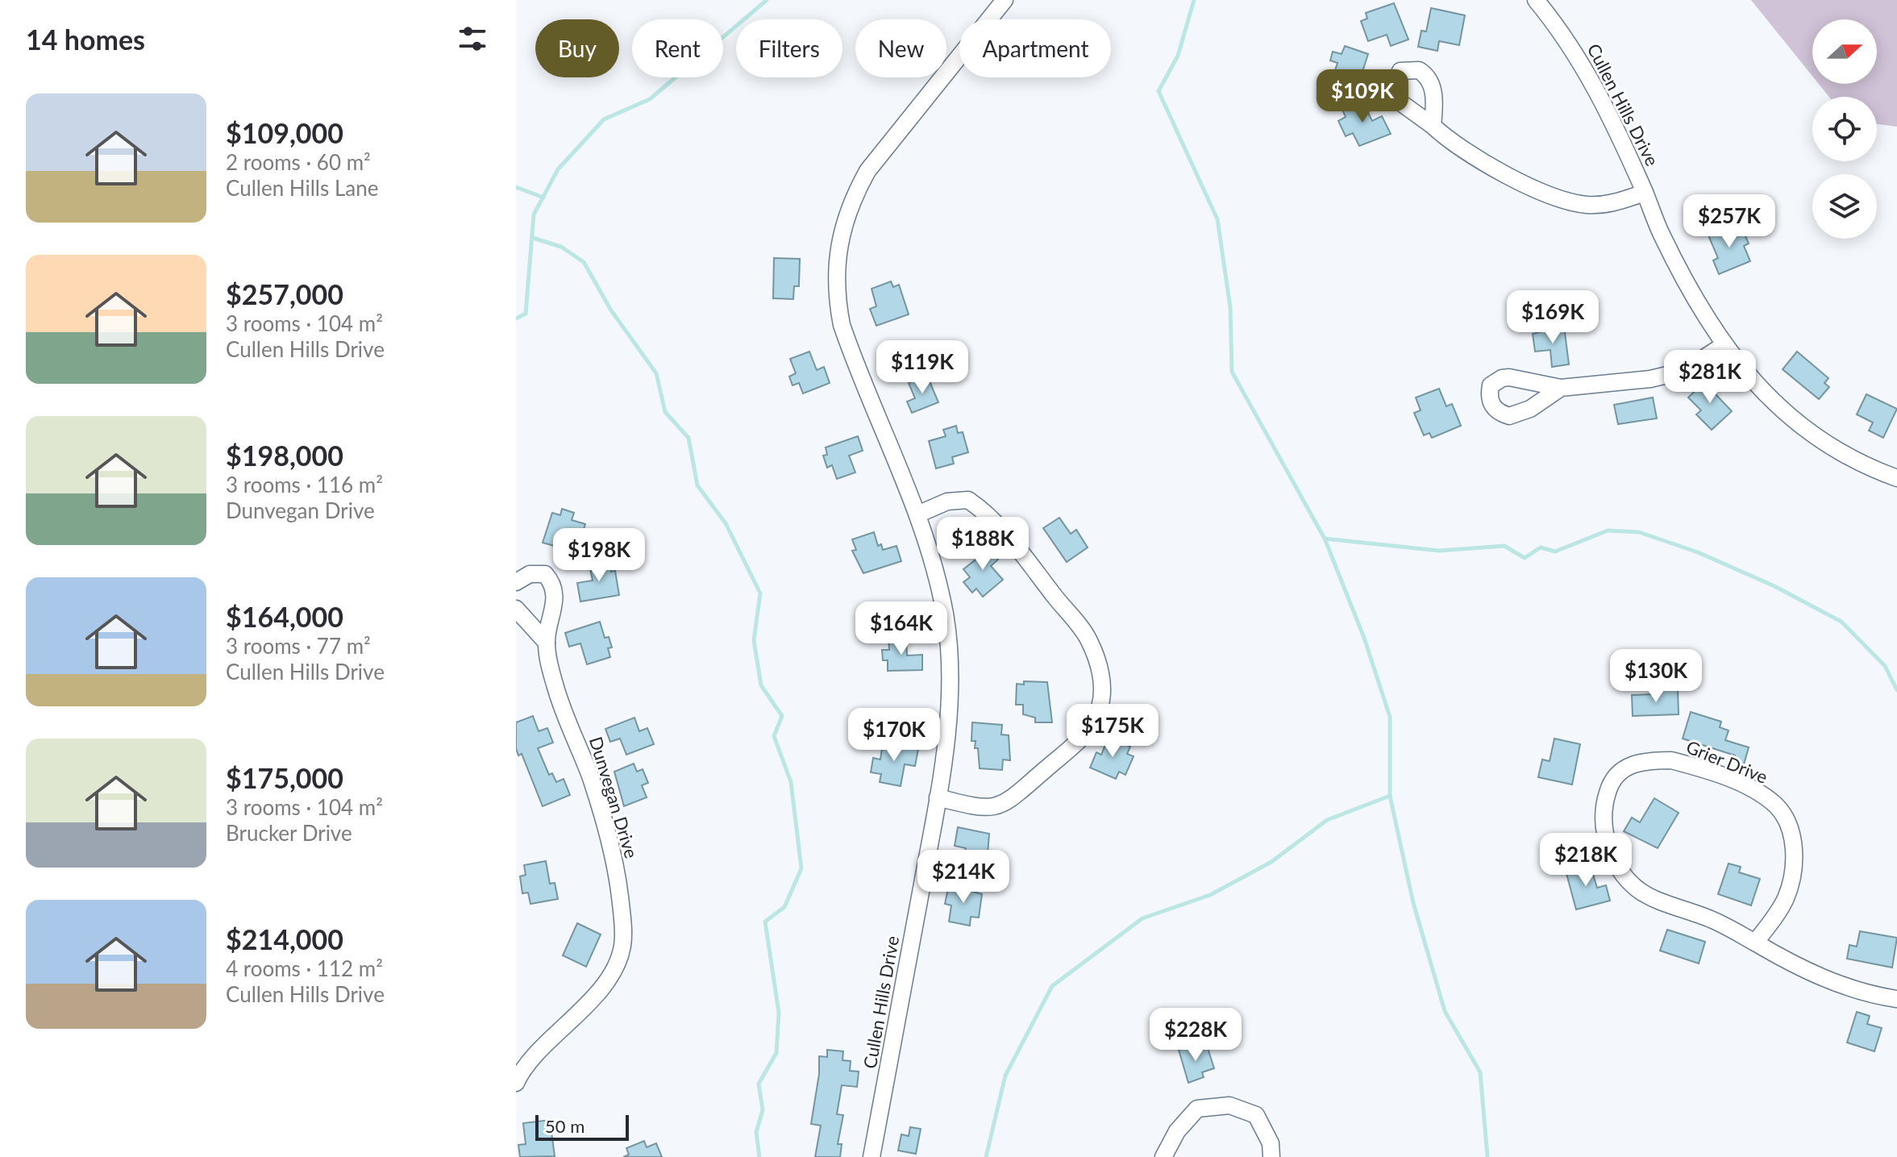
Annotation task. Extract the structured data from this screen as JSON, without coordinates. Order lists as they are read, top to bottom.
{
  "streets": {
    "street": ["Cullen Hills Drive", "Grier Drive", "Dunvegan Drive"]
  },
  "scale_bar": "50 m",
  "north": "right",
  "page": {
    "heading": "14 homes",
    "chip": [
      "Buy",
      "Rent",
      "Filters",
      "New",
      "Apartment"
    ],
    "price": [
      "$109K",
      "$257K",
      "$169K",
      "$119K",
      "$281K",
      "$188K",
      "$198K",
      "$164K",
      "$130K",
      "$175K",
      "$170K",
      "$218K",
      "$214K",
      "$228K"
    ],
    "list": [
      {
        "name": "$109,000",
        "note": "2 rooms · 60 m² · Cullen Hills Lane"
      },
      {
        "name": "$257,000",
        "note": "3 rooms · 104 m² · Cullen Hills Drive"
      },
      {
        "name": "$198,000",
        "note": "3 rooms · 116 m² · Dunvegan Drive"
      },
      {
        "name": "$164,000",
        "note": "3 rooms · 77 m² · Cullen Hills Drive"
      },
      {
        "name": "$175,000",
        "note": "3 rooms · 104 m² · Brucker Drive"
      },
      {
        "name": "$214,000",
        "note": "4 rooms · 112 m² · Cullen Hills Drive"
      }
    ],
    "scale": "50 m"
  }
}
